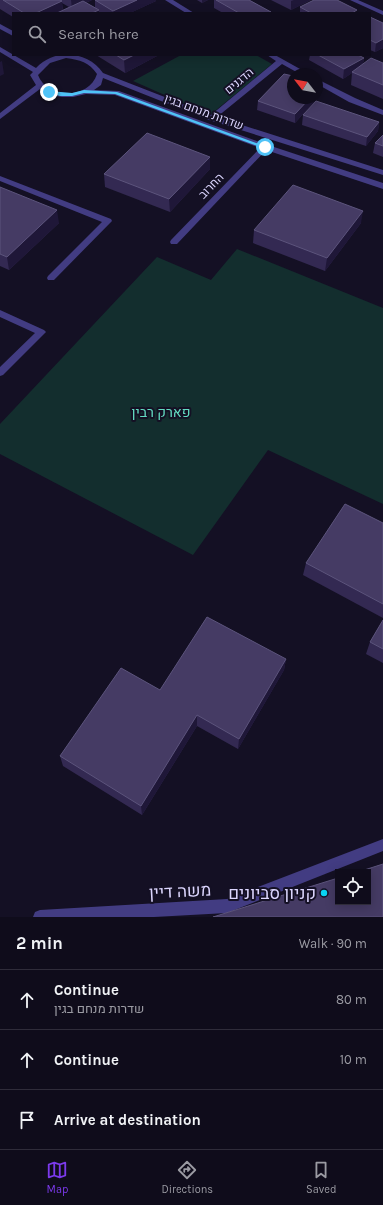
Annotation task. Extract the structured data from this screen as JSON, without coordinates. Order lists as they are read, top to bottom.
{
  "streets": {
    "street": [
      "הדגנים",
      "שדרות מנחם בגין",
      "החרוב",
      "משה דיין"
    ]
  },
  "crossings": [
    ["הדגנים", "שדרות מנחם בגין"],
    ["שדרות מנחם בגין", "החרוב"]
  ],
  "parks": ["פארק רבין"],
  "places": ["קניון סביונים"],
  "north": "top left",
  "page": {
    "search": "Search here",
    "heading": ["2 min", "Walk · 90 m"],
    "list": [
      ["Continue", "שדרות מנחם בגין", "80 m"],
      ["Continue", "10 m"],
      "Arrive at destination"
    ],
    "nav": ["Map", "Directions", "Saved"]
  }
}
